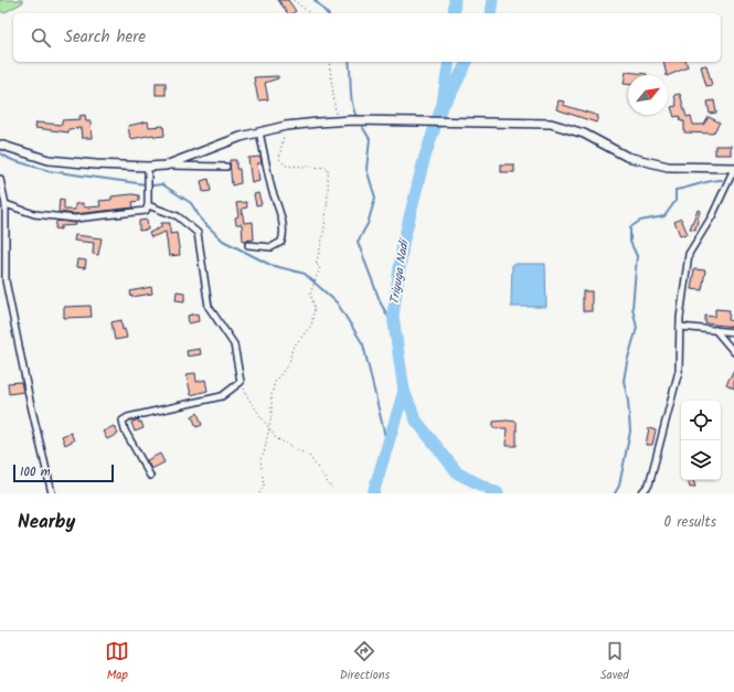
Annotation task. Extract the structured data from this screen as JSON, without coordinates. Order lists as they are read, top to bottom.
{
  "water": ["Triyuga Nadi"],
  "scale_bar": "100 m",
  "north": "top right",
  "page": {
    "search": "Search here",
    "scale": "100 m",
    "heading": ["Nearby", "0 results"],
    "nav": ["Map", "Directions", "Saved"]
  }
}
